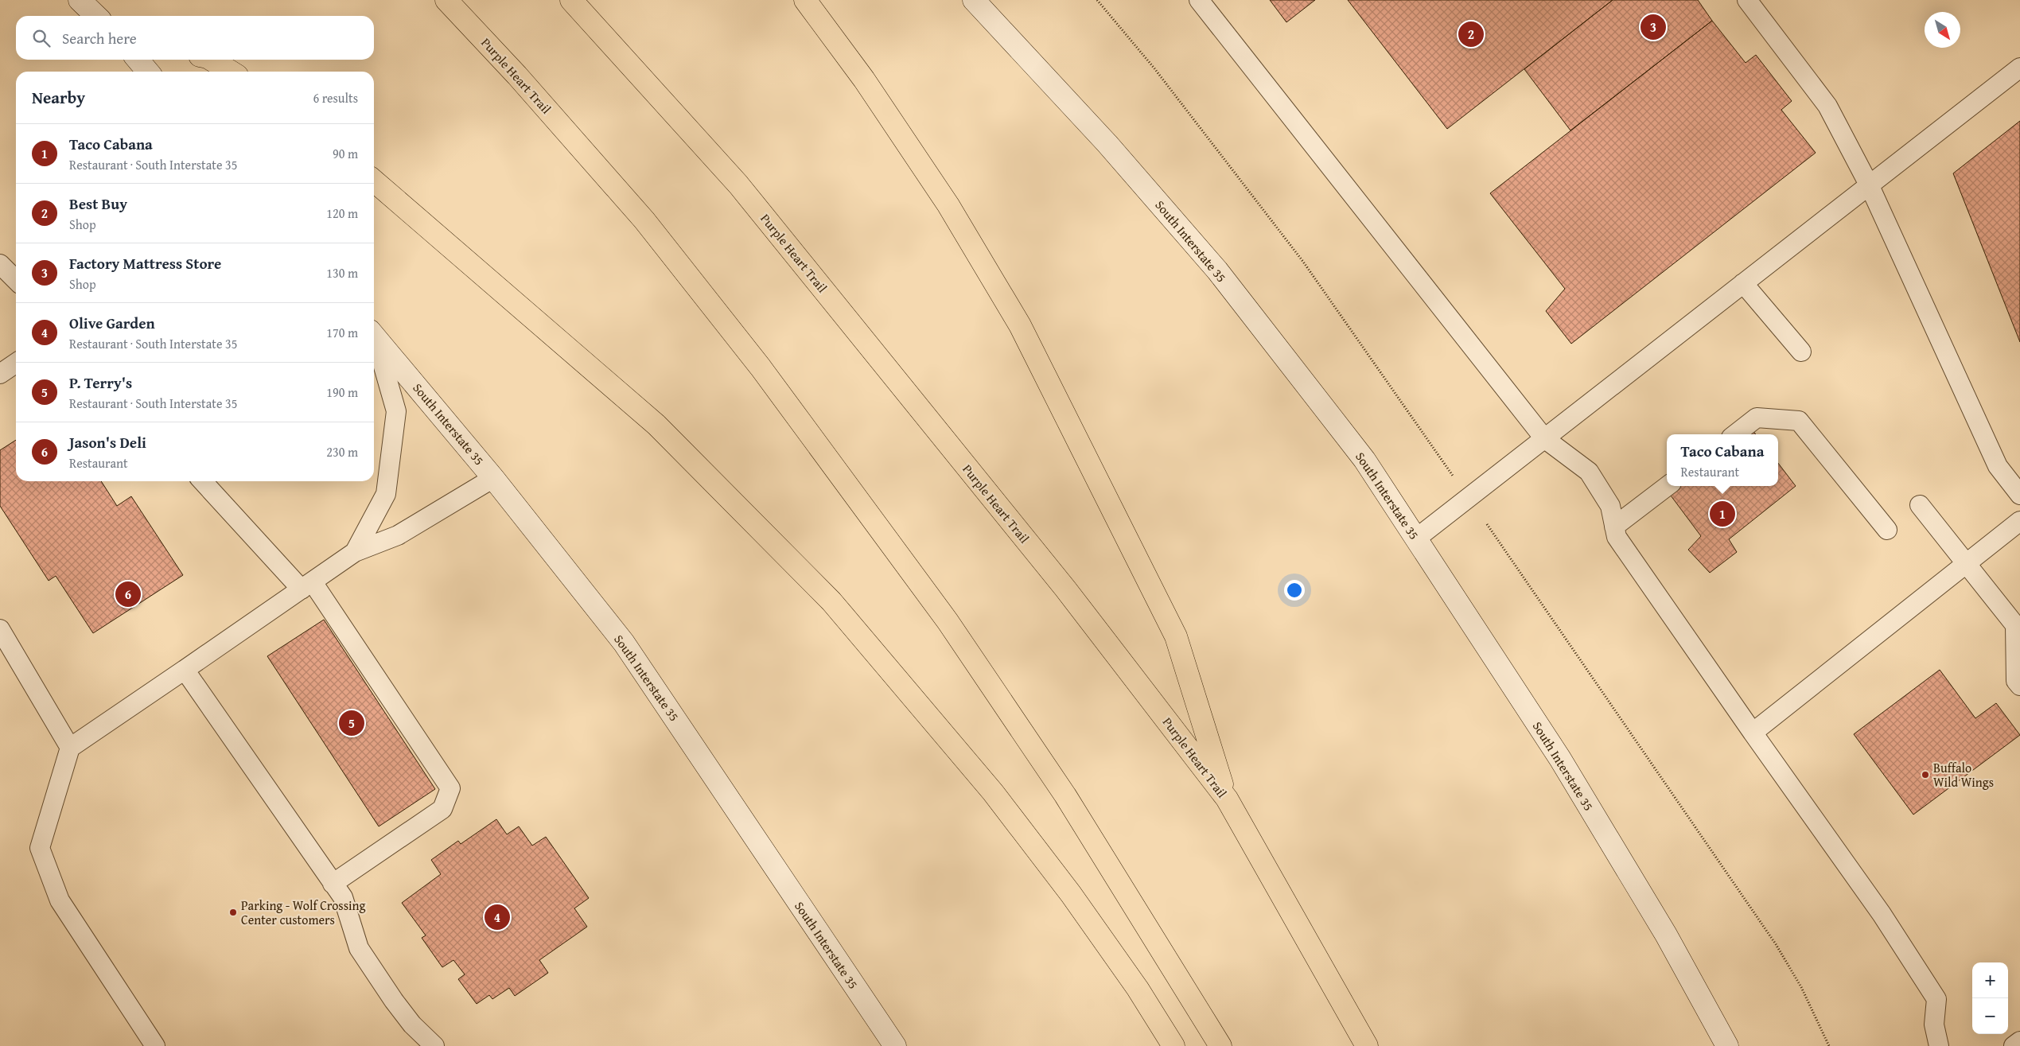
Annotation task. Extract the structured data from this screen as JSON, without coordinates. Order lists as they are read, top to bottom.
{
  "streets": {
    "highway": ["Purple Heart Trail"],
    "main road": ["South Interstate 35"]
  },
  "places": ["Buffalo Wild Wings", "Parking - Wolf Crossing Center customers"],
  "north": "bottom right",
  "page": {
    "pins": [
      "3",
      "2",
      "1",
      "6",
      "5",
      "4"
    ],
    "search": "Search here",
    "heading": ["Nearby", "6 results"],
    "list": [
      {
        "mark": "1",
        "name": "Taco Cabana",
        "note": "Restaurant · South Interstate 35",
        "value": "90 m"
      },
      {
        "mark": "2",
        "name": "Best Buy",
        "note": "Shop",
        "value": "120 m"
      },
      {
        "mark": "3",
        "name": "Factory Mattress Store",
        "note": "Shop",
        "value": "130 m"
      },
      {
        "mark": "4",
        "name": "Olive Garden",
        "note": "Restaurant · South Interstate 35",
        "value": "170 m"
      },
      {
        "mark": "5",
        "name": "P. Terry's",
        "note": "Restaurant · South Interstate 35",
        "value": "190 m"
      },
      {
        "mark": "6",
        "name": "Jason's Deli",
        "note": "Restaurant",
        "value": "230 m"
      }
    ],
    "popup": ["Taco Cabana", "Restaurant"],
    "map_buttons": ["+", "−"]
  }
}
